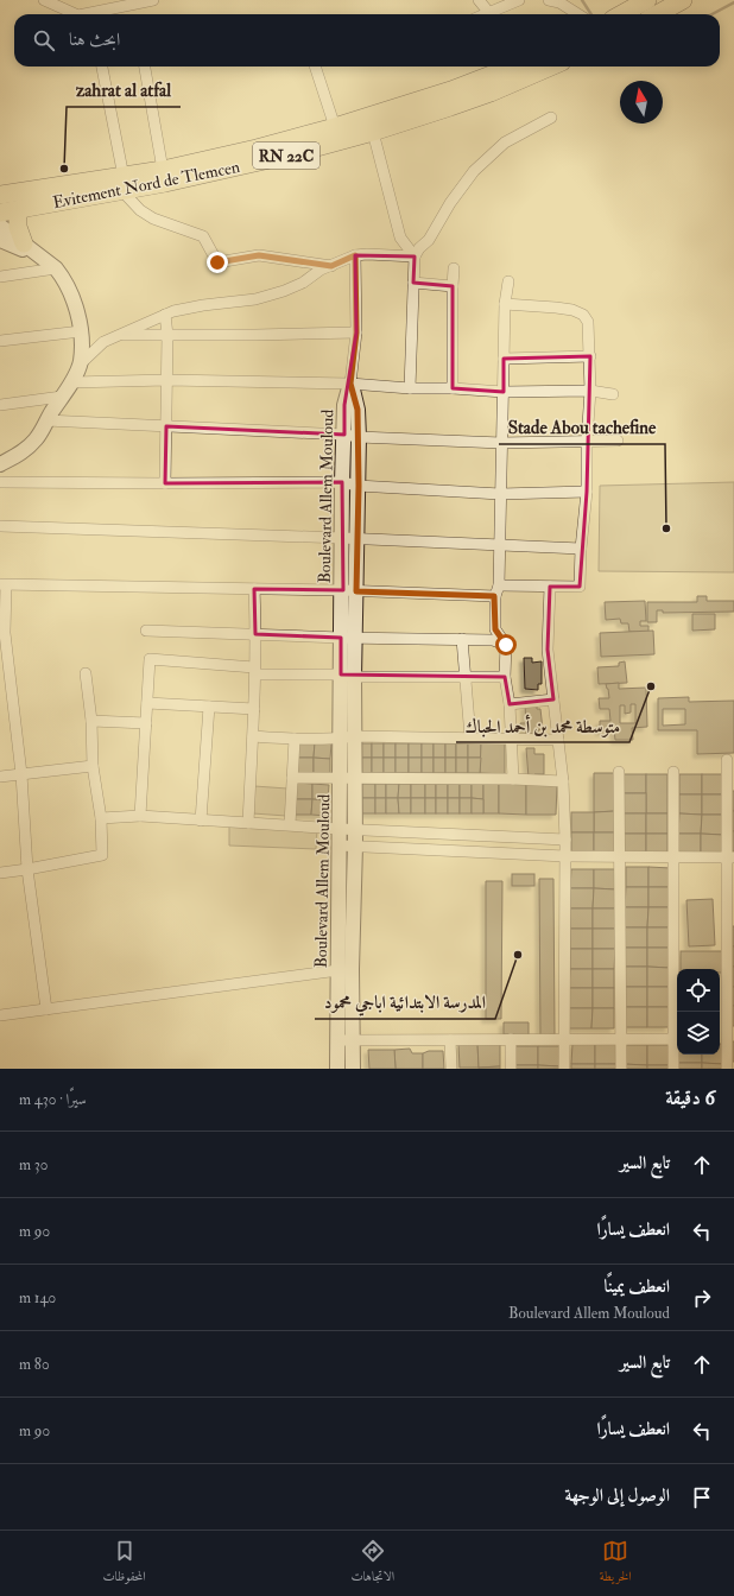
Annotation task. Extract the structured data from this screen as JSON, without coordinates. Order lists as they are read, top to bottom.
{
  "streets": {
    "highway": ["RN 22C", "Evitement Nord de Tlemcen"],
    "main road": ["Boulevard Allem Mouloud"]
  },
  "places": [
    "zahrat al atfal",
    "Stade Abou tachefine",
    "متوسطة محمد بن أحمد الحباك",
    "المدرسة الابتدائية اباجي محمود"
  ],
  "north": "top",
  "page": {
    "search": "ابحث هنا",
    "heading": ["6 دقيقة", "سيرًا · 430 m"],
    "list": [
      ["تابع السير", "30 m"],
      ["انعطف يسارًا", "90 m"],
      ["انعطف يمينًا", "Boulevard Allem Mouloud", "140 m"],
      ["تابع السير", "80 m"],
      ["انعطف يسارًا", "90 m"],
      "الوصول إلى الوجهة"
    ],
    "nav": ["الخريطة", "الاتجاهات", "المحفوظات"]
  }
}
